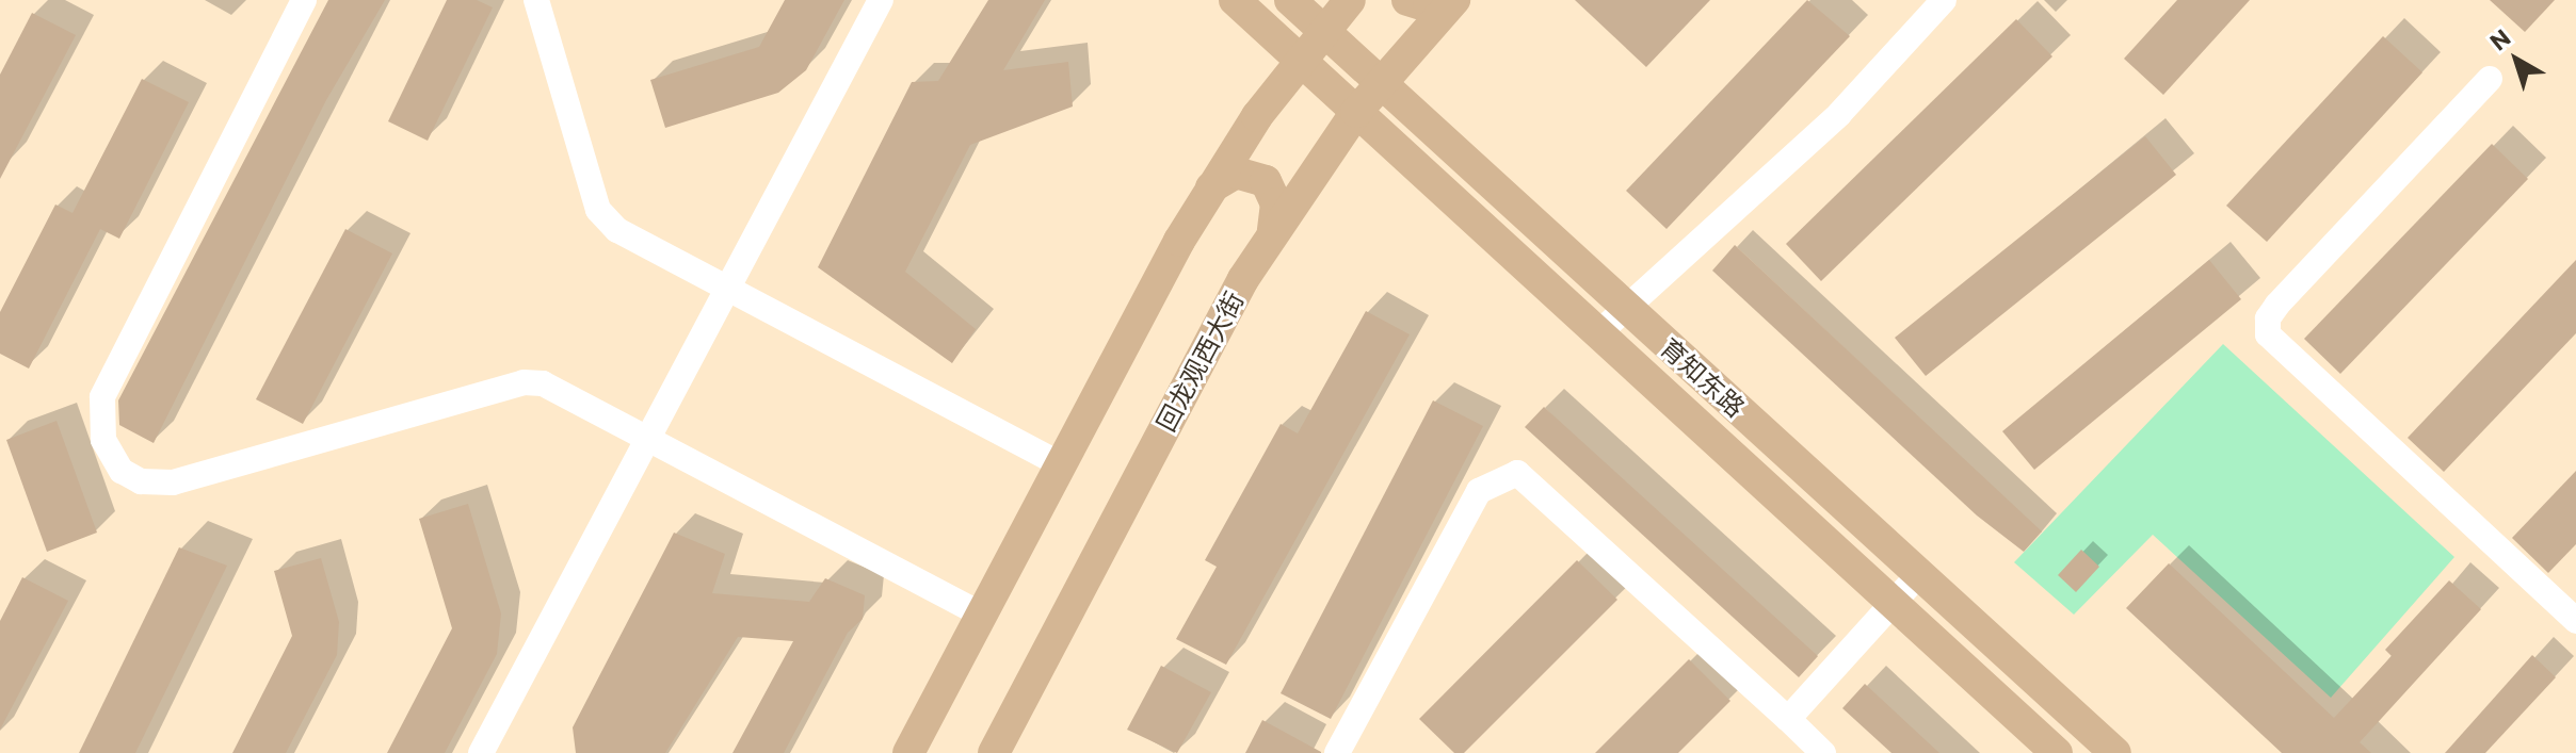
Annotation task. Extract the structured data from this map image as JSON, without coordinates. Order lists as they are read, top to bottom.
{
  "streets": {
    "main road": ["回龙观西大街", "育知东路"]
  },
  "crossings": [
    ["回龙观西大街", "育知东路"]
  ],
  "north": "top left"
}
